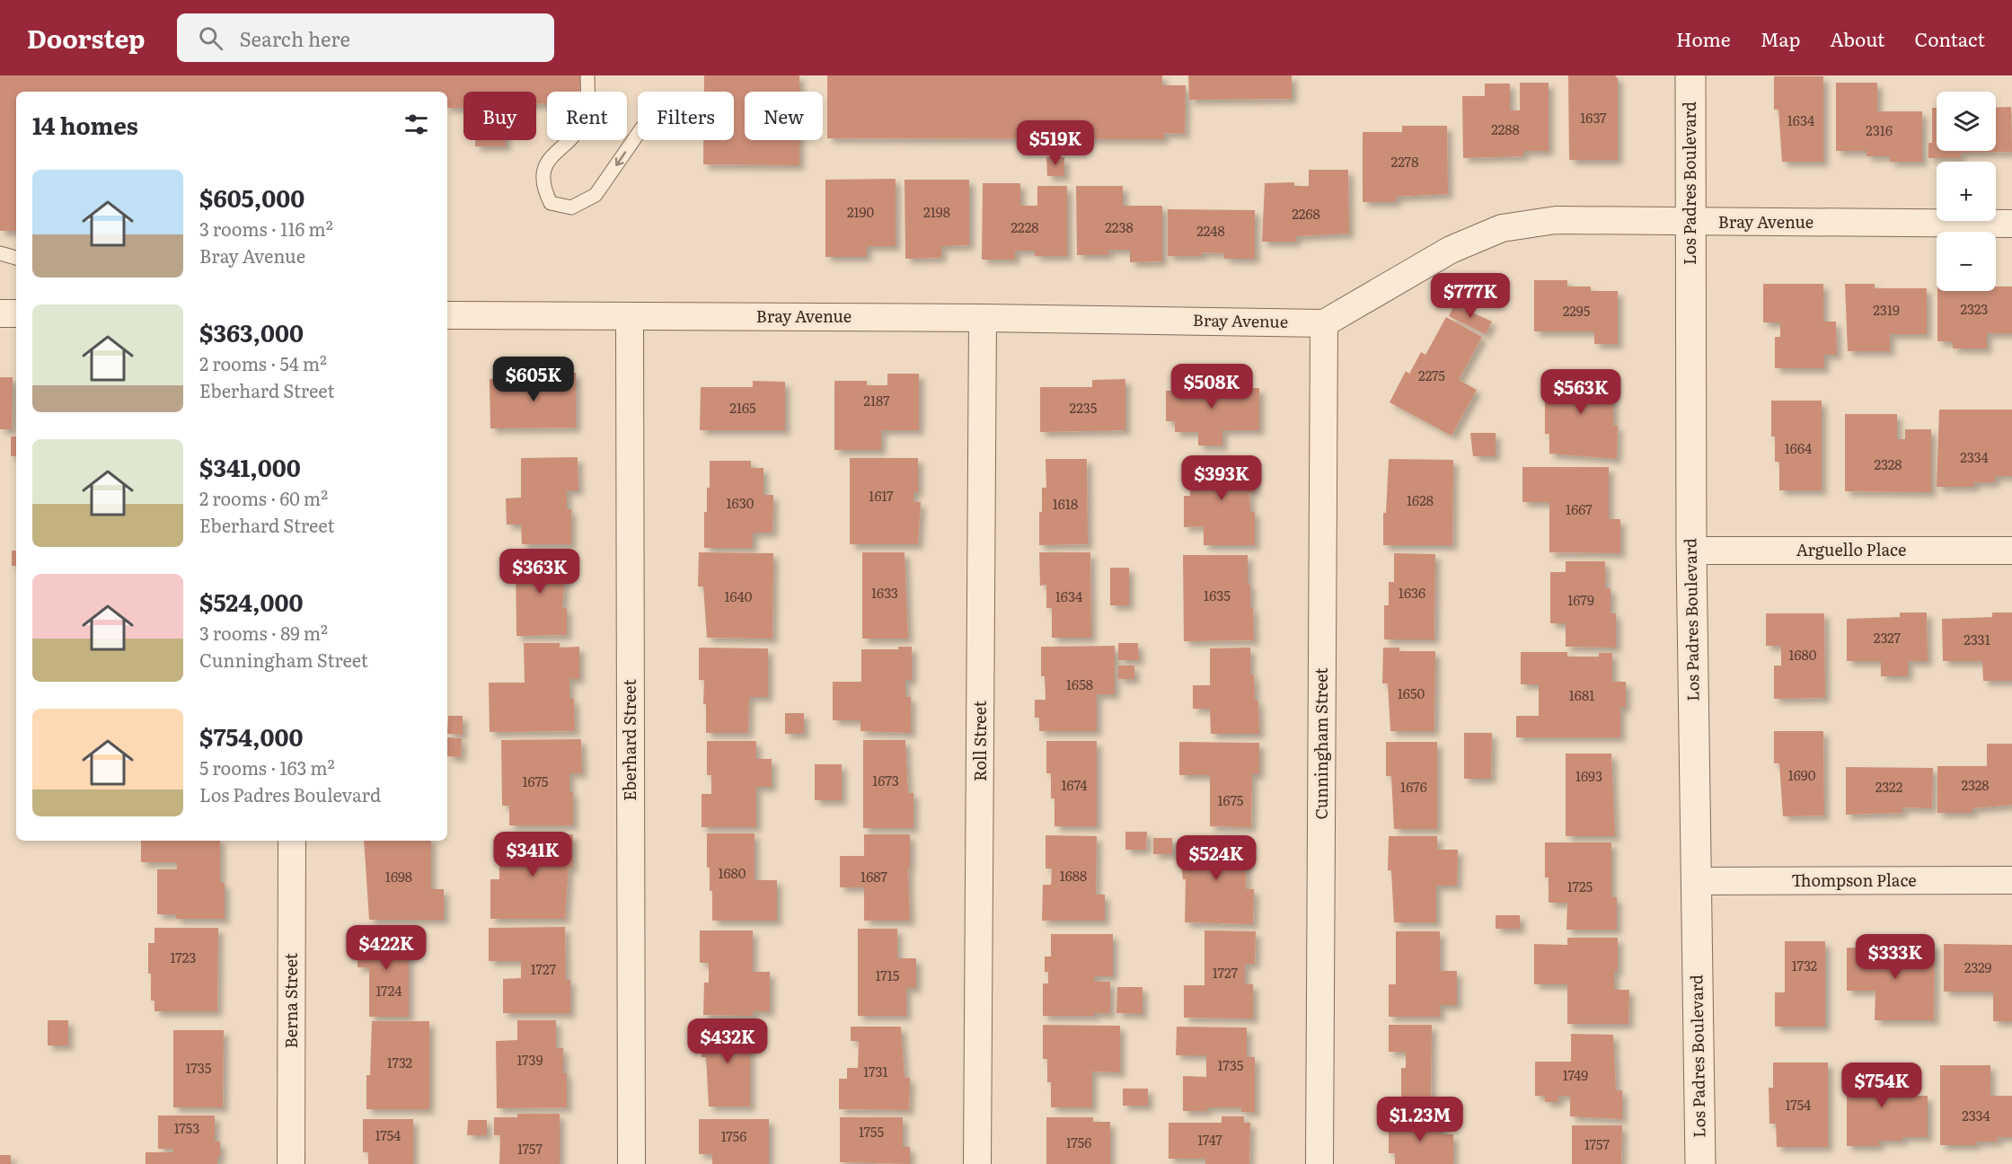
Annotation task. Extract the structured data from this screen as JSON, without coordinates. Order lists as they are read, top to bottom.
{
  "streets": {
    "street": [
      "Los Padres Boulevard",
      "Bray Avenue",
      "Arguello Place",
      "Eberhard Street",
      "Roll Street",
      "Cunningham Street",
      "Thompson Place",
      "Berna Street"
    ]
  },
  "crossings": [
    ["Los Padres Boulevard", "Bray Avenue"],
    ["Los Padres Boulevard", "Arguello Place"],
    ["Los Padres Boulevard", "Thompson Place"],
    ["Bray Avenue", "Eberhard Street"],
    ["Bray Avenue", "Roll Street"],
    ["Bray Avenue", "Cunningham Street"]
  ],
  "house_numbers": [
    "1637",
    "1634",
    "2288",
    "2316",
    "2278",
    "2190",
    "2198",
    "2268",
    "2228",
    "2238",
    "2248",
    "2323",
    "2319",
    "2295",
    "2275",
    "2187",
    "2165",
    "2235",
    "1664",
    "2334",
    "2328",
    "1617",
    "1628",
    "1630",
    "1618",
    "1667",
    "1633",
    "1636",
    "1635",
    "1640",
    "1634",
    "1679",
    "2327",
    "2331",
    "1680",
    "1658",
    "1650",
    "1681",
    "1690",
    "1693",
    "1673",
    "1675",
    "1674",
    "2328",
    "1676",
    "2322",
    "1675",
    "1680",
    "1688",
    "1698",
    "1687",
    "1725",
    "1723",
    "1732",
    "2329",
    "1727",
    "1727",
    "1715",
    "1724",
    "1739",
    "1732",
    "1735",
    "1735",
    "1731",
    "1749",
    "1754",
    "2334",
    "1753",
    "1755",
    "1754",
    "1756",
    "1747",
    "1756",
    "1757",
    "1757"
  ],
  "page": {
    "header": "Doorstep",
    "search": "Search here",
    "nav": [
      "Home",
      "Map",
      "About",
      "Contact"
    ],
    "map_buttons": ["+", "−"],
    "chip": [
      "Buy",
      "Rent",
      "Filters",
      "New"
    ],
    "heading": "14 homes",
    "price": [
      "$519K",
      "$777K",
      "$605K",
      "$508K",
      "$563K",
      "$393K",
      "$363K",
      "$341K",
      "$524K",
      "$422K",
      "$333K",
      "$432K",
      "$754K",
      "$1.23M"
    ],
    "list": [
      {
        "name": "$605,000",
        "note": "3 rooms · 116 m² · Bray Avenue"
      },
      {
        "name": "$363,000",
        "note": "2 rooms · 54 m² · Eberhard Street"
      },
      {
        "name": "$341,000",
        "note": "2 rooms · 60 m² · Eberhard Street"
      },
      {
        "name": "$524,000",
        "note": "3 rooms · 89 m² · Cunningham Street"
      },
      {
        "name": "$754,000",
        "note": "5 rooms · 163 m² · Los Padres Boulevard"
      }
    ]
  }
}
